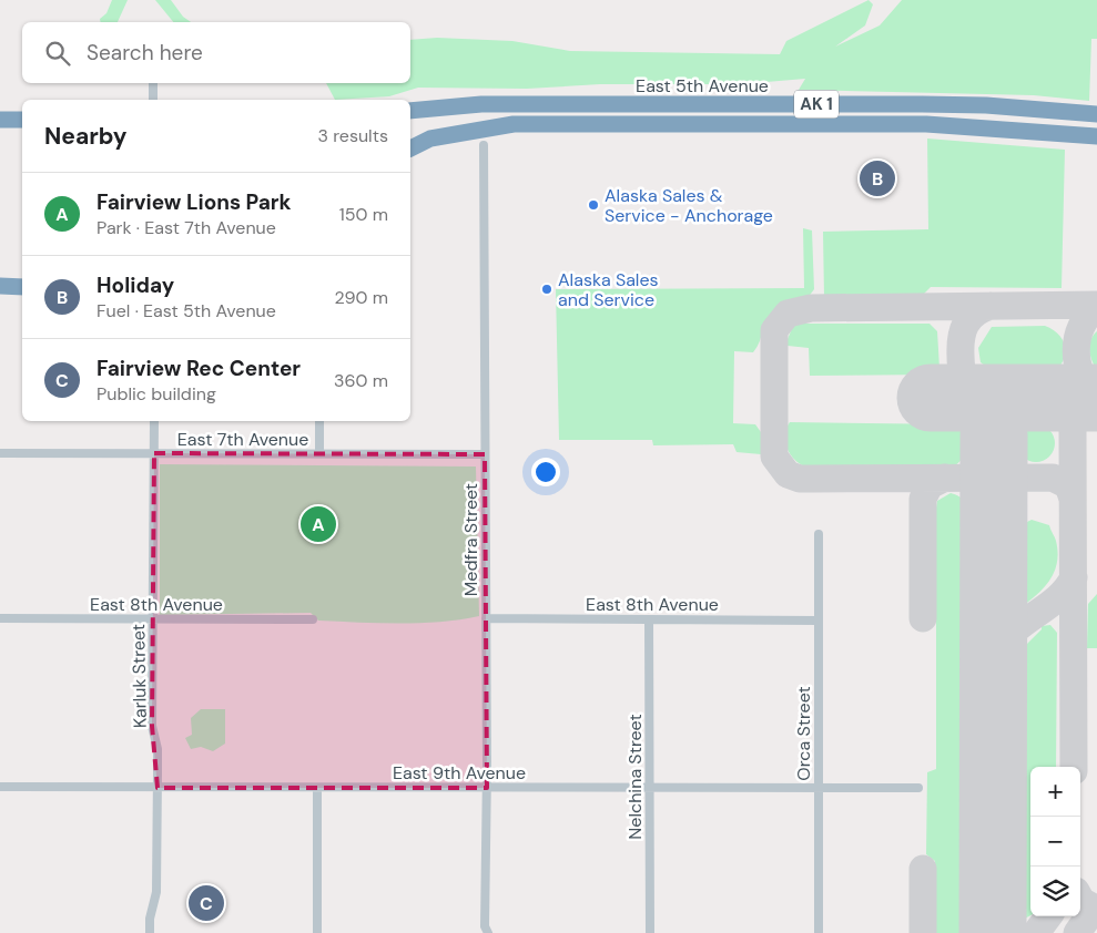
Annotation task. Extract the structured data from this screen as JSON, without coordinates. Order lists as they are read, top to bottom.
{
  "streets": {
    "highway": ["East 5th Avenue", "AK 1"],
    "street": [
      "East 7th Avenue",
      "Medfra Street",
      "East 8th Avenue",
      "Karluk Street",
      "Orca Street",
      "East 9th Avenue",
      "Nelchina Street"
    ]
  },
  "crossings": [
    ["East 7th Avenue", "Medfra Street"],
    ["East 7th Avenue", "Karluk Street"],
    ["Medfra Street", "East 8th Avenue"],
    ["Medfra Street", "East 9th Avenue"],
    ["East 8th Avenue", "Karluk Street"],
    ["East 8th Avenue", "Orca Street"],
    ["East 8th Avenue", "Nelchina Street"],
    ["Karluk Street", "East 9th Avenue"],
    ["Orca Street", "East 9th Avenue"],
    ["East 9th Avenue", "Nelchina Street"]
  ],
  "places": ["Alaska Sales & Service - Anchorage", "Alaska Sales and Service"],
  "page": {
    "search": "Search here",
    "heading": ["Nearby", "3 results"],
    "pins": ["B", "A", "C"],
    "list": [
      {
        "mark": "A",
        "name": "Fairview Lions Park",
        "note": "Park · East 7th Avenue",
        "value": "150 m"
      },
      {
        "mark": "B",
        "name": "Holiday",
        "note": "Fuel · East 5th Avenue",
        "value": "290 m"
      },
      {
        "mark": "C",
        "name": "Fairview Rec Center",
        "note": "Public building",
        "value": "360 m"
      }
    ],
    "map_buttons": ["+", "−"]
  }
}
